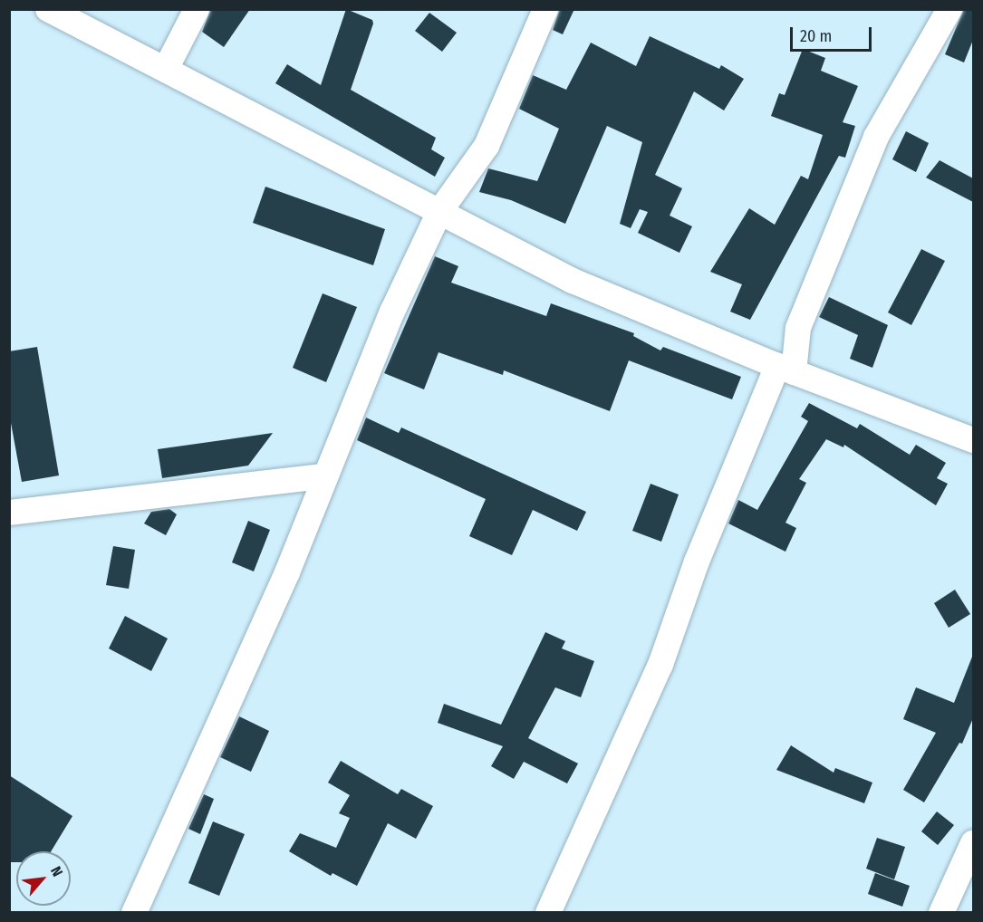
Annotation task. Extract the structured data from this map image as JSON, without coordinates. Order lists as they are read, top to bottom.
{
  "scale_bar": "20 m",
  "north": "top right"
}
